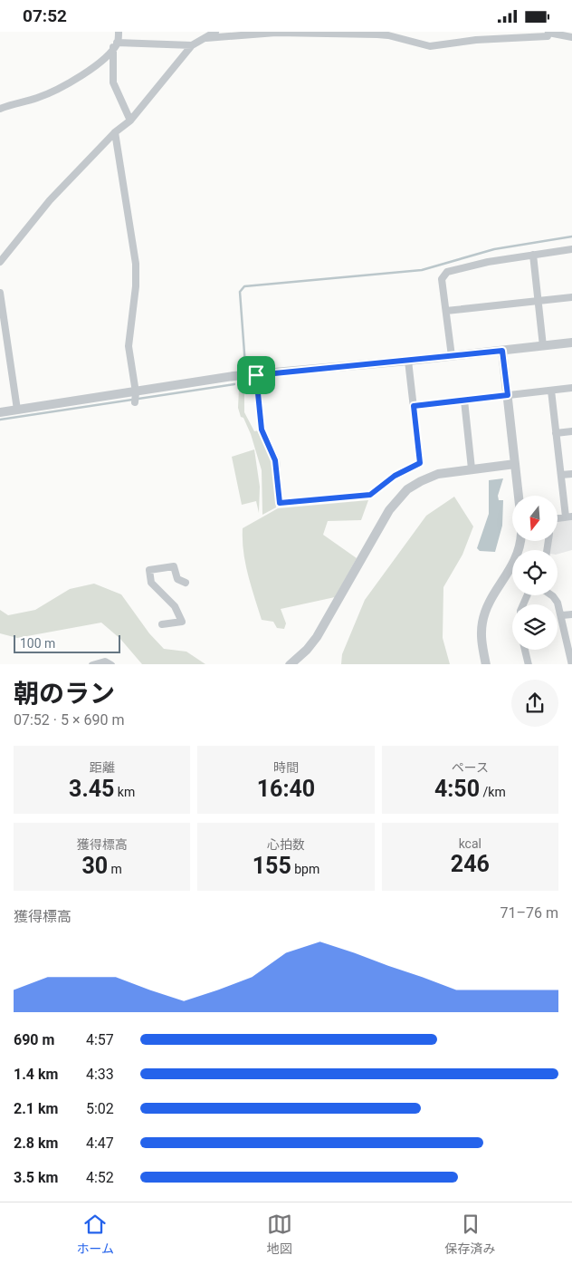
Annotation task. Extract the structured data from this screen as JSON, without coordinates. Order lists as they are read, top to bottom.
{
  "scale_bar": "100 m",
  "north": "bottom",
  "page": {
    "status": "07:52",
    "scale": "100 m",
    "heading": ["朝のラン", "07:52 · 5 × 690 m"],
    "stats": [
      ["距離", "3.45 km"],
      ["時間", "16:40"],
      ["ペース", "4:50 /km"],
      ["獲得標高", "30 m"],
      ["心拍数", "155 bpm"],
      ["kcal", "246"]
    ],
    "chart": ["獲得標高", "71–76 m"],
    "list": [
      {
        "name": "690 m",
        "note": "4:57"
      },
      {
        "name": "1.4 km",
        "note": "4:33"
      },
      {
        "name": "2.1 km",
        "note": "5:02"
      },
      {
        "name": "2.8 km",
        "note": "4:47"
      },
      {
        "name": "3.5 km",
        "note": "4:52"
      }
    ],
    "tabs": ["ホーム", "地図", "保存済み"]
  }
}
